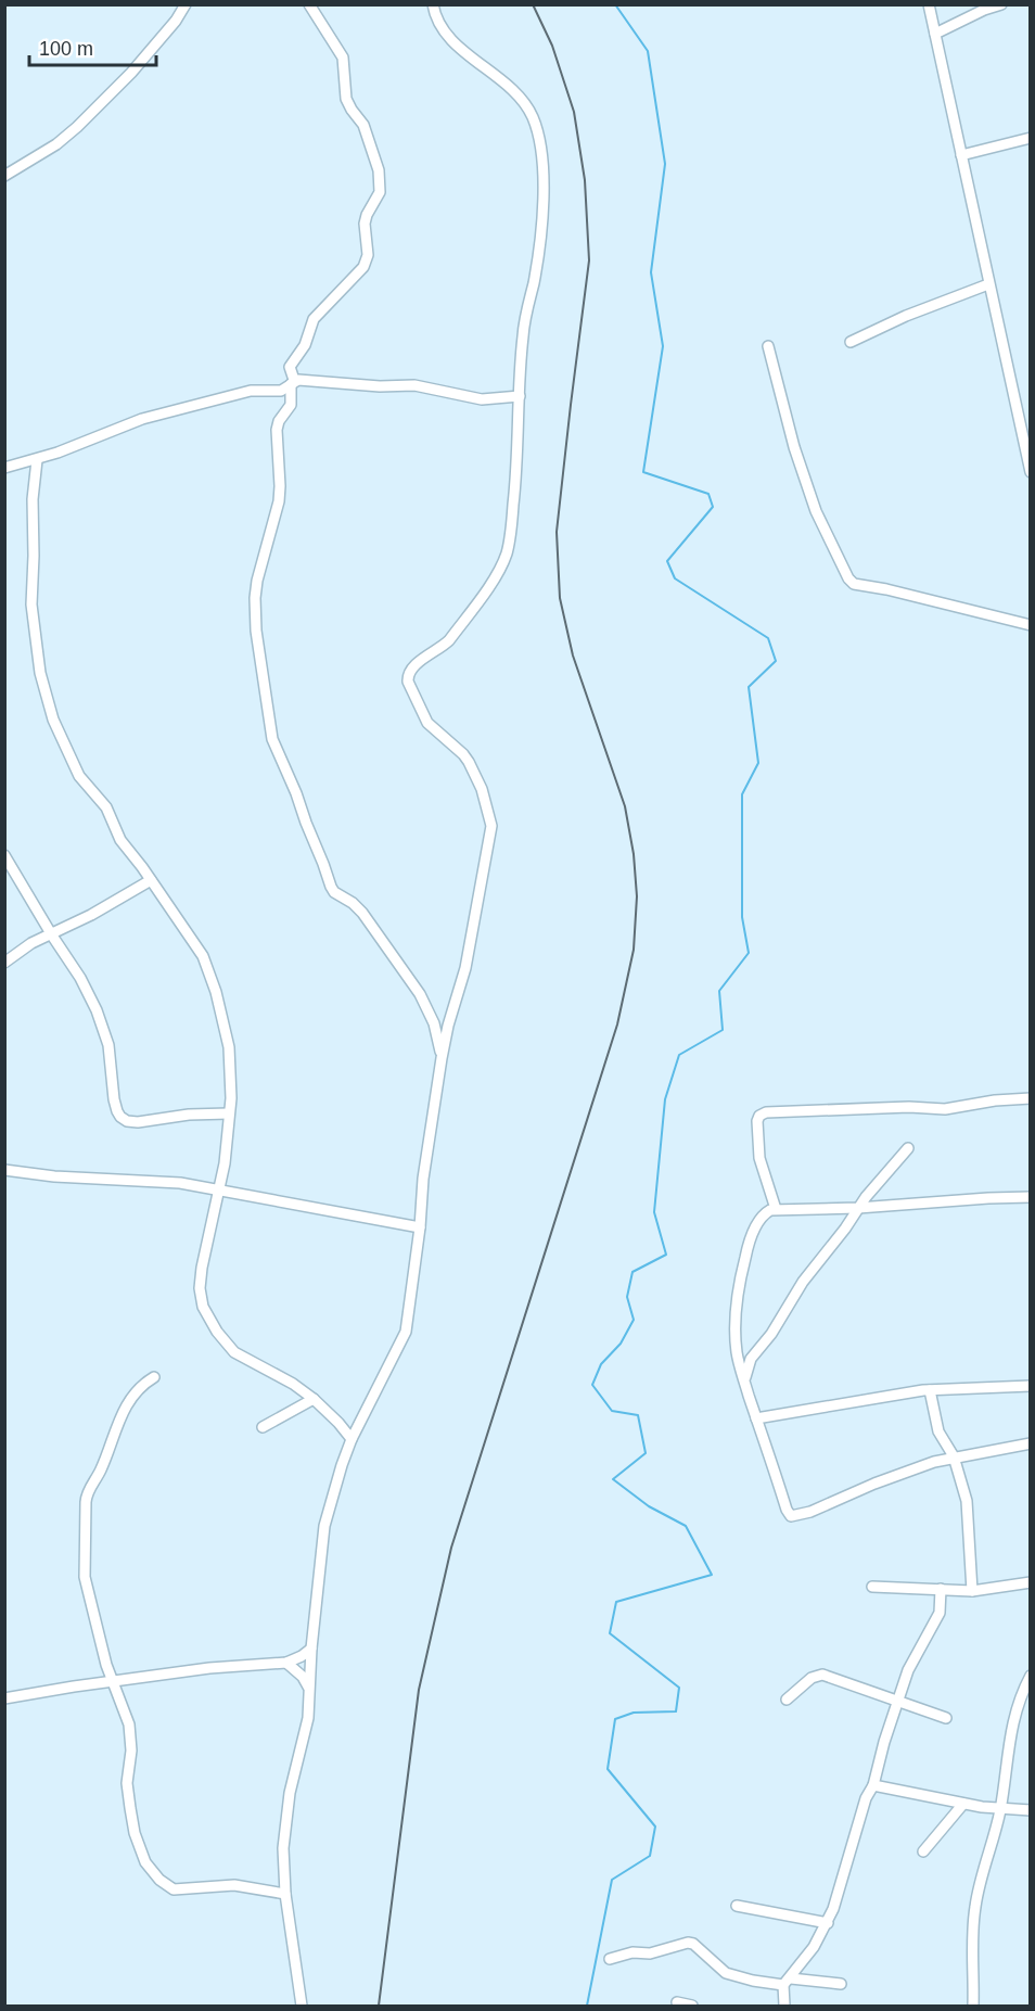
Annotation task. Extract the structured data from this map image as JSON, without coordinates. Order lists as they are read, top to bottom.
{
  "scale_bar": "100 m"
}
